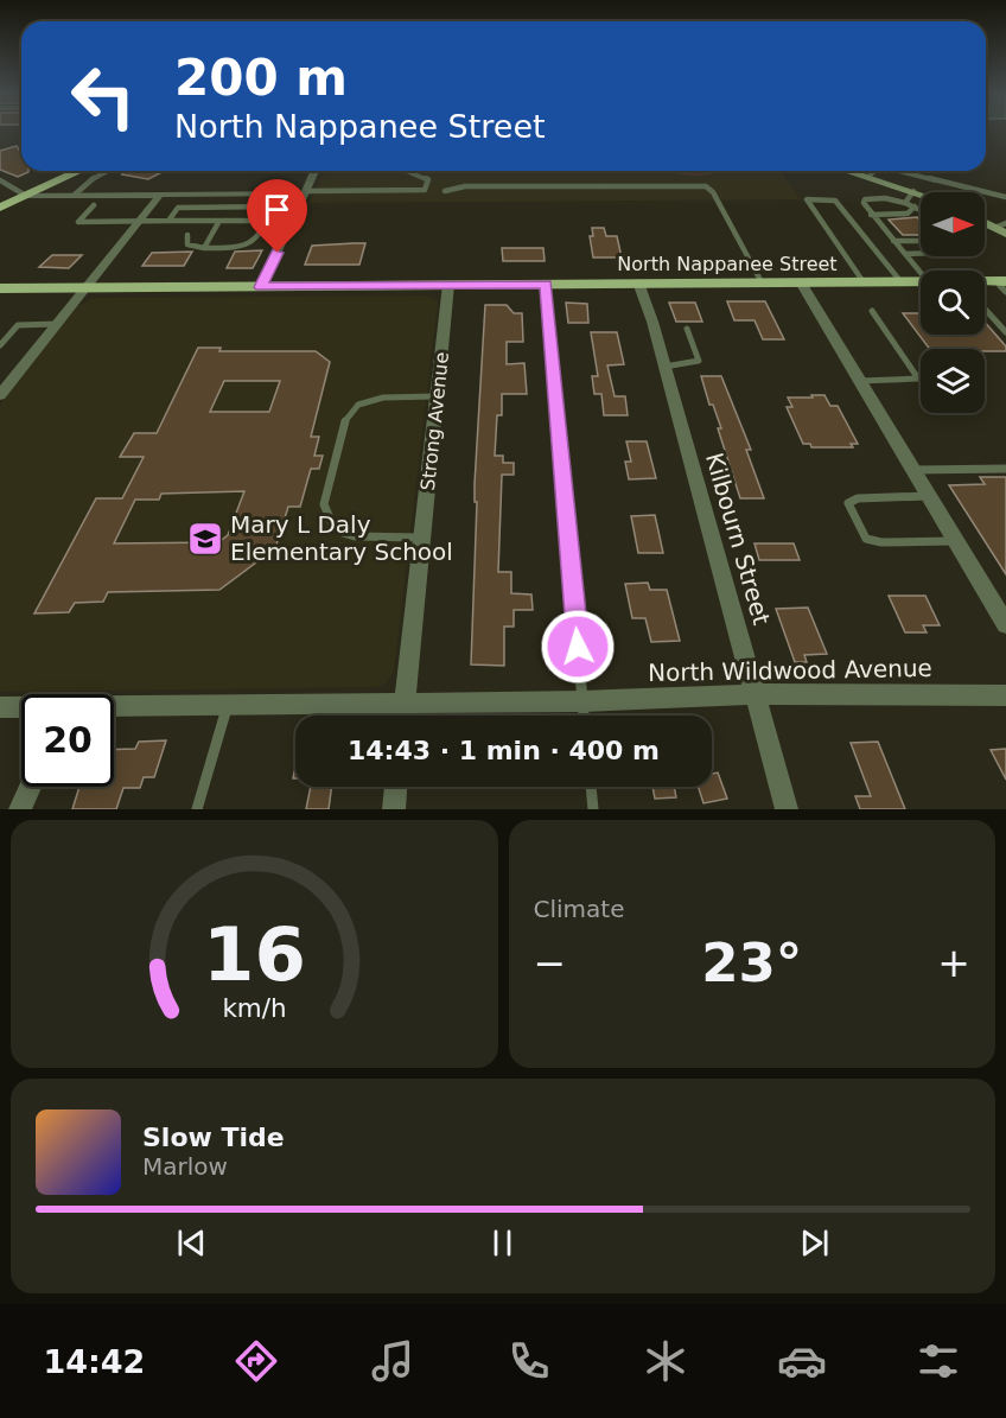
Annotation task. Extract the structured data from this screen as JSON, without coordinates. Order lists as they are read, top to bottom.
{
  "streets": {
    "main road": ["North Nappanee Street"],
    "street": ["Strong Avenue", "Kilbourn Street", "North Wildwood Avenue"]
  },
  "crossings": [
    ["North Nappanee Street", "Strong Avenue"],
    ["North Nappanee Street", "Kilbourn Street"],
    ["Strong Avenue", "North Wildwood Avenue"],
    ["Kilbourn Street", "North Wildwood Avenue"]
  ],
  "places": {
    "school or university": ["Mary L Daly Elementary School"]
  },
  "north": "right",
  "page": {
    "turn": ["200 m", "North Nappanee Street"],
    "limit": "20",
    "trip": "14:43 · 1 min · 400 m",
    "tile": "Climate",
    "heat": ["−", "23°", "+"],
    "song": ["Slow Tide", "Marlow"],
    "tabs": "14:42",
    "gauge": ["16", "km/h"]
  }
}
